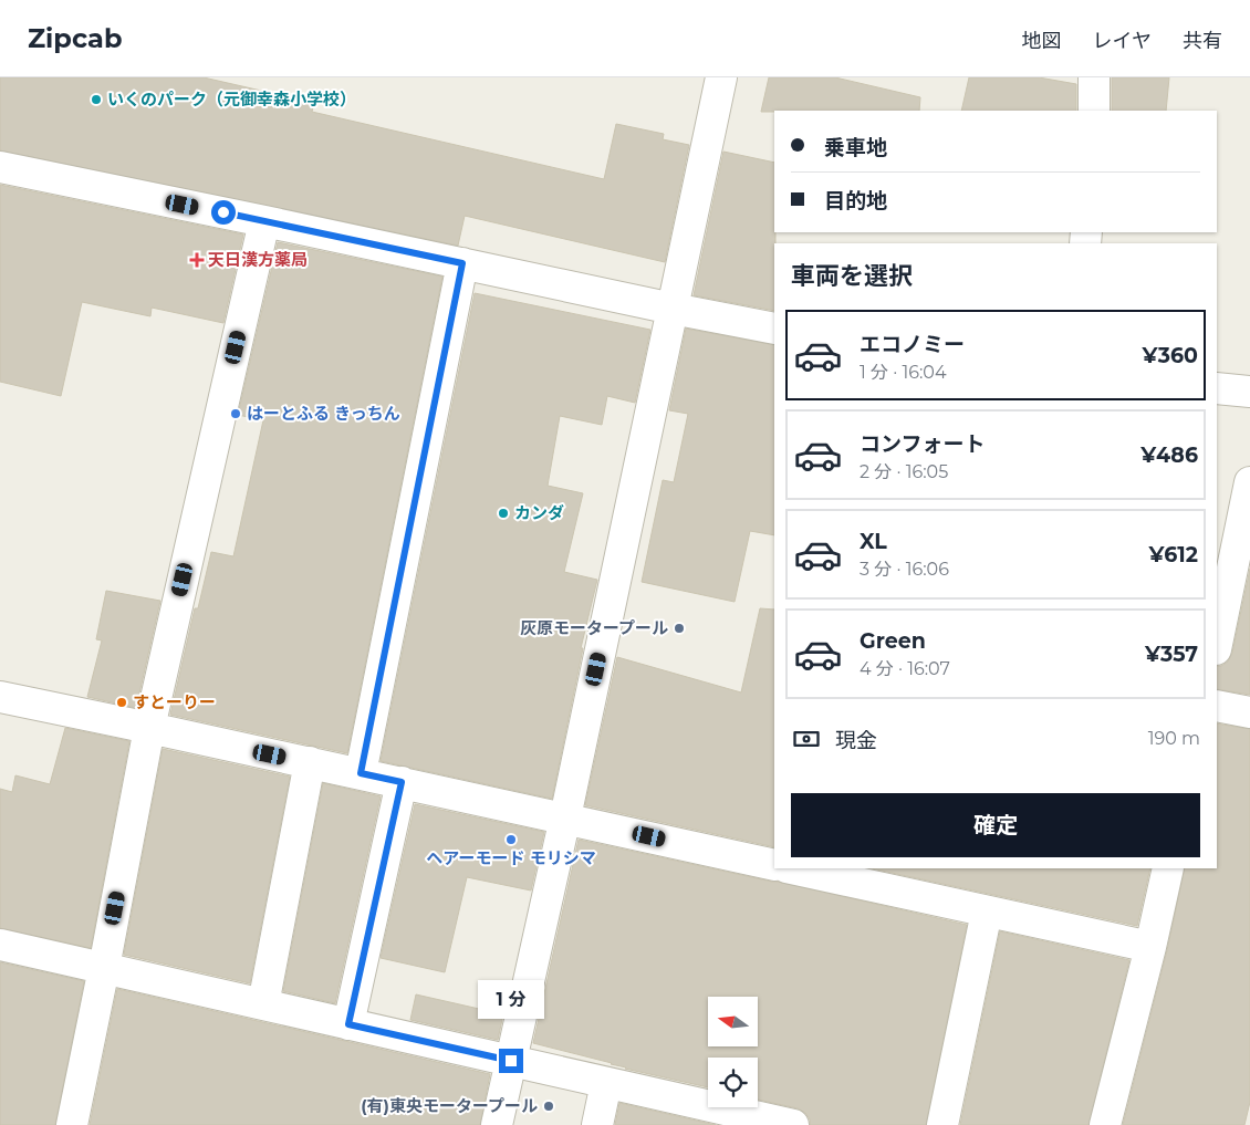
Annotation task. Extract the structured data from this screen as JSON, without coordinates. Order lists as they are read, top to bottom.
{
  "places": {
    "other": [
      "いくのパーク（元御幸森小学校）",
      "はーとふる きっちん",
      "カンダ",
      "灰原モータープール",
      "すとーりー",
      "ヘアーモード モリシマ",
      "(有)東央モータープール"
    ],
    "health": ["天日漢方薬局"]
  },
  "north": "left",
  "page": {
    "header": "Zipcab",
    "nav": ["地図", "レイヤ", "共有"],
    "banner": ["乗車地", "目的地"],
    "heading": "車両を選択",
    "list": [
      {
        "name": "エコノミー",
        "note": "1 分 · 16:04",
        "value": "¥360"
      },
      {
        "name": "コンフォート",
        "note": "2 分 · 16:05",
        "value": "¥486"
      },
      {
        "name": "XL",
        "note": "3 分 · 16:06",
        "value": "¥612"
      },
      {
        "name": "Green",
        "note": "4 分 · 16:07",
        "value": "¥357"
      }
    ],
    "pay": ["現金", "190 m"],
    "buttons": "確定",
    "bubble": "1 分"
  }
}
